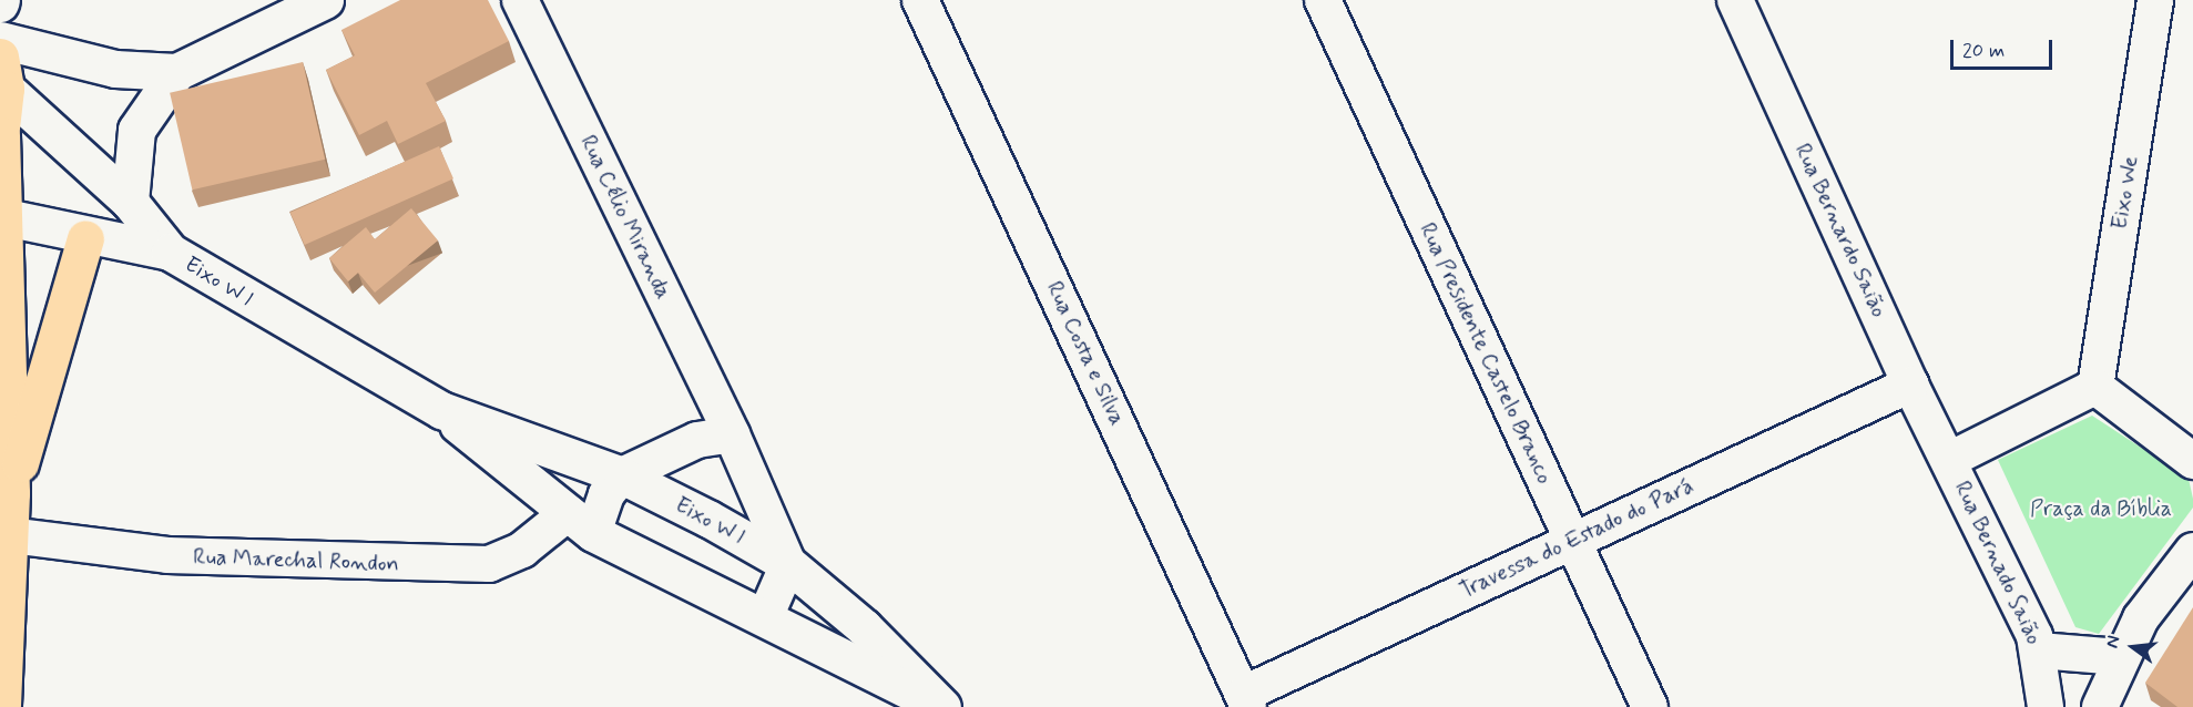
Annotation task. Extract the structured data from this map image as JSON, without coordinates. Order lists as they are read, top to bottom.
{
  "streets": {
    "street": [
      "Eixo We",
      "Rua Célio Miranda",
      "Rua Bernardo Saião",
      "Eixo W l",
      "Rua Costa e Silva",
      "Rua Presidente Castelo Branco",
      "Travessa do Estado do Pará",
      "Rua Marechal Rondon",
      "Rua Bernado Saião"
    ]
  },
  "crossings": [
    ["Rua Célio Miranda", "Eixo W l"],
    ["Rua Bernardo Saião", "Travessa do Estado do Pará"],
    ["Rua Bernardo Saião", "Rua Bernado Saião"],
    ["Eixo W l", "Rua Marechal Rondon"],
    ["Rua Costa e Silva", "Travessa do Estado do Pará"],
    ["Rua Presidente Castelo Branco", "Travessa do Estado do Pará"]
  ],
  "parks": ["Praça da Bíblia"],
  "scale_bar": "20 m",
  "north": "left"
}
